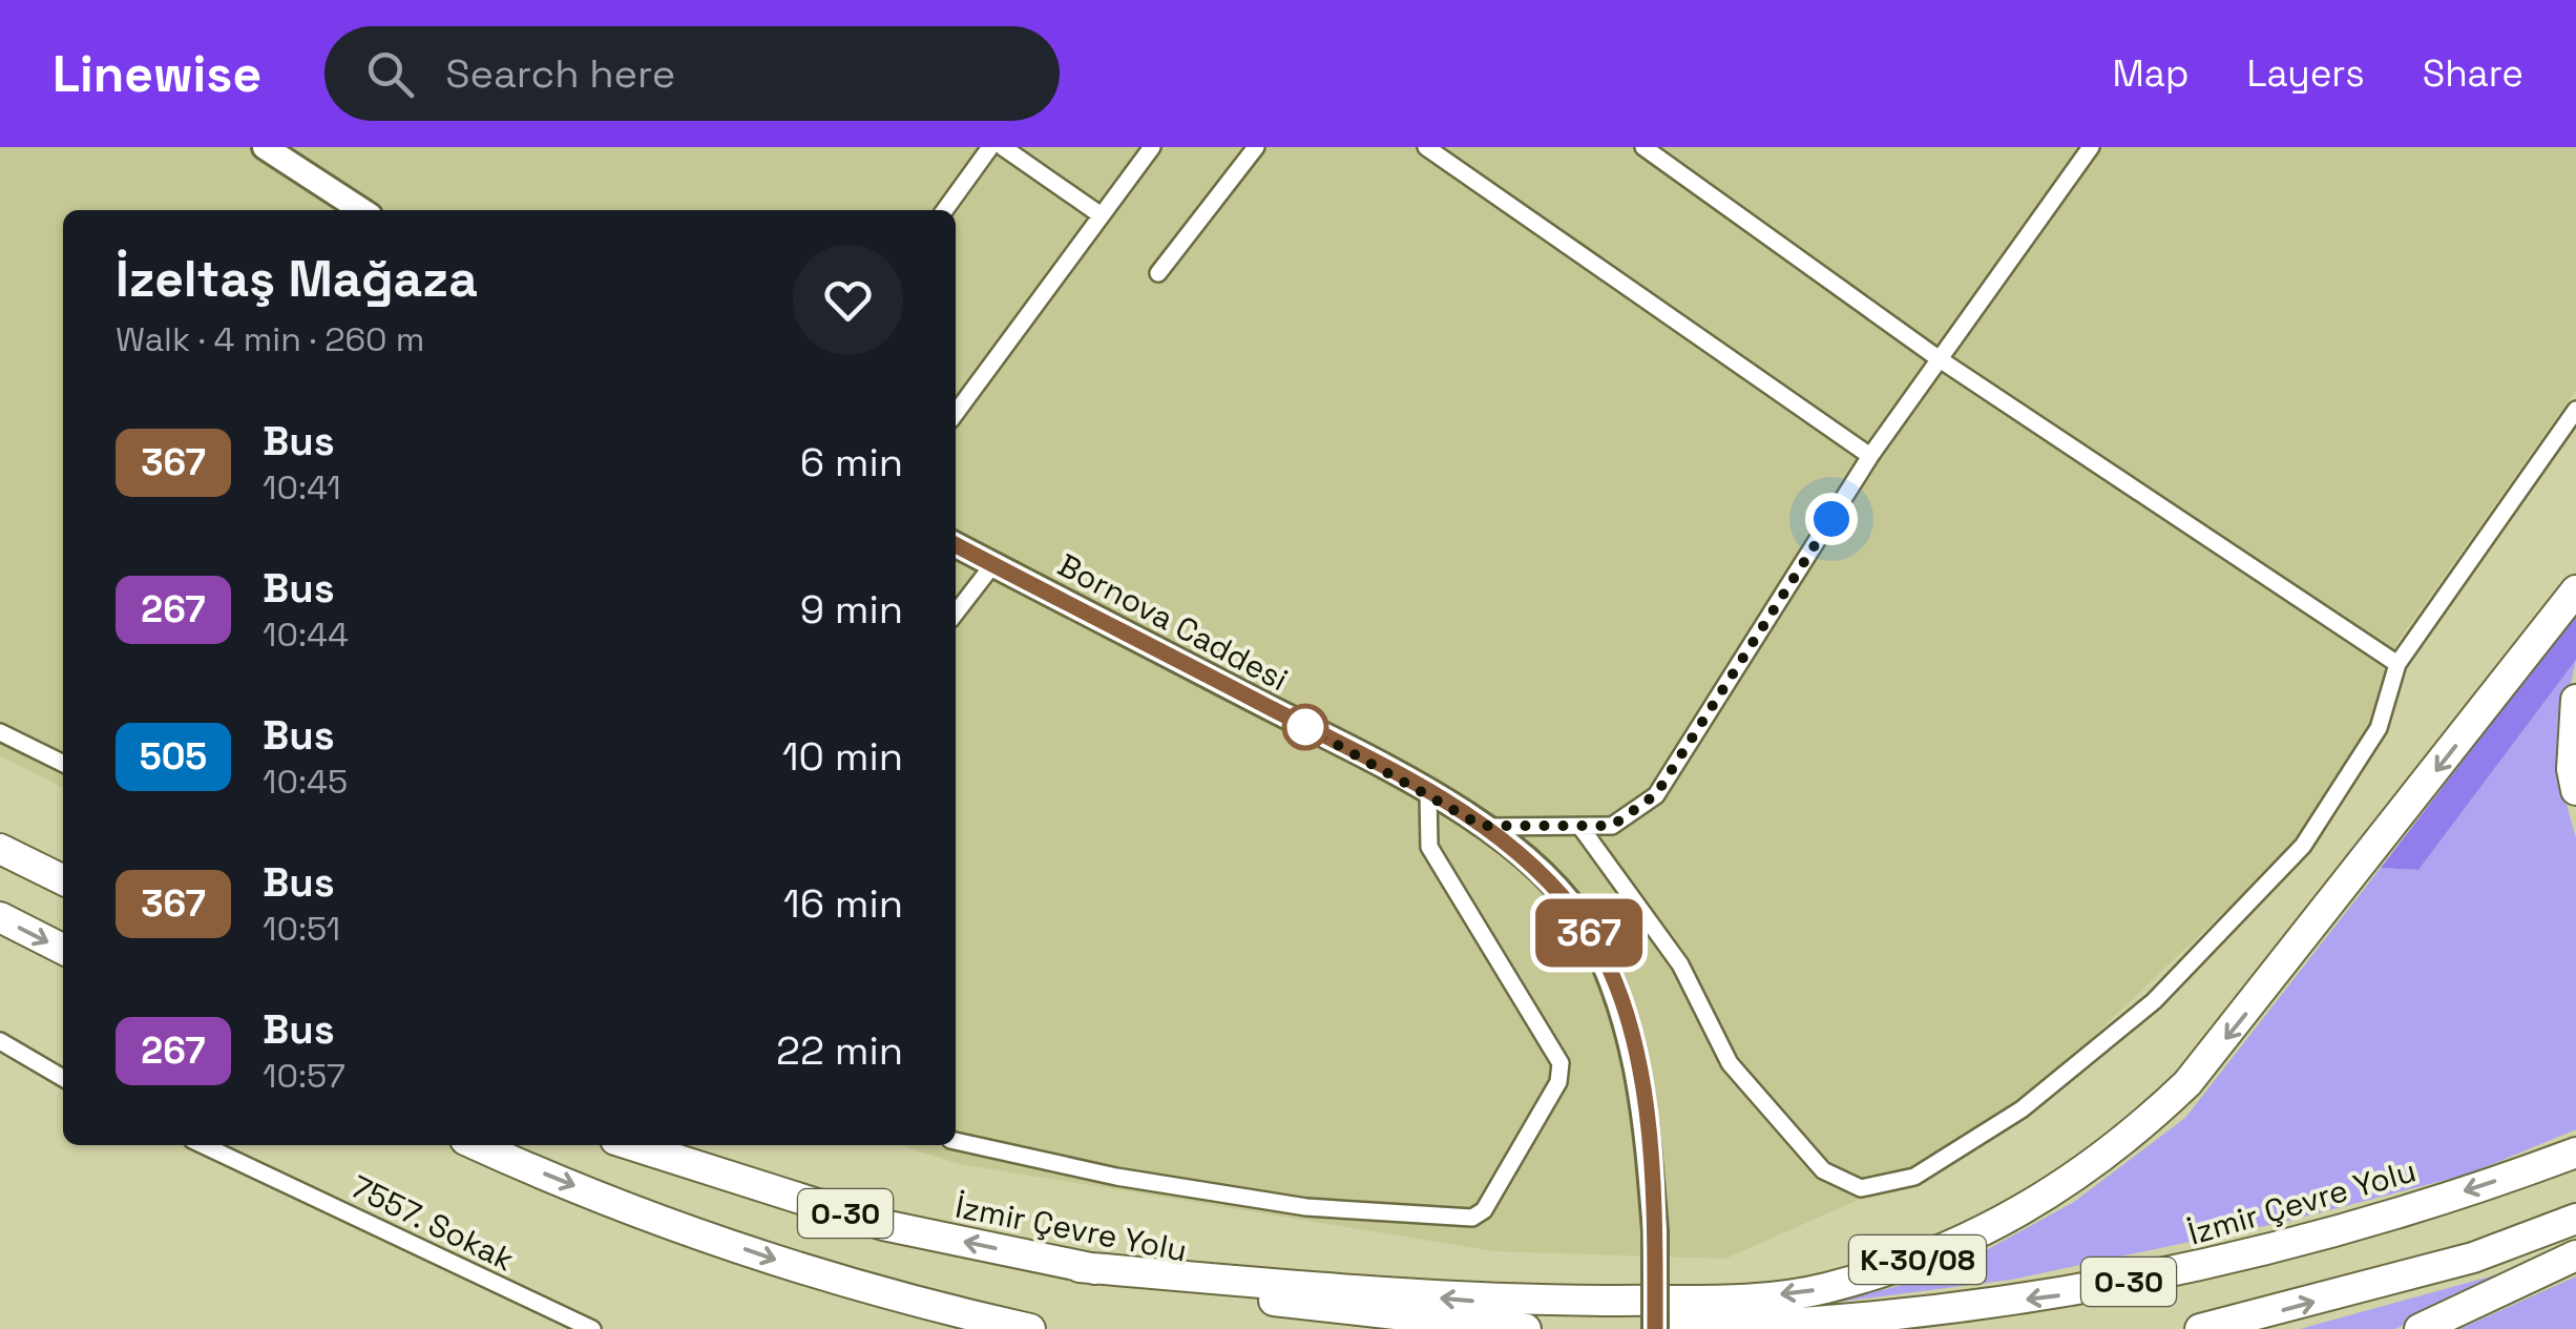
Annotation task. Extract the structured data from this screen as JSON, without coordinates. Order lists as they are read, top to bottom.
{
  "streets": {
    "highway": ["İzmir Çevre Yolu", "O-30", "K-30/08"],
    "main road": ["Bornova Caddesi"],
    "street": ["7557. Sokak"]
  },
  "crossings": [
    ["İzmir Çevre Yolu", "K-30/08"]
  ],
  "lines": ["bus line 367"],
  "page": {
    "header": "Linewise",
    "search": "Search here",
    "nav": ["Map", "Layers", "Share"],
    "on_map": "367",
    "heading": ["İzeltaş Mağaza", "Walk · 4 min · 260 m"],
    "list": [
      {
        "mark": "367",
        "name": "Bus",
        "note": "10:41",
        "value": "6 min"
      },
      {
        "mark": "267",
        "name": "Bus",
        "note": "10:44",
        "value": "9 min"
      },
      {
        "mark": "505",
        "name": "Bus",
        "note": "10:45",
        "value": "10 min"
      },
      {
        "mark": "367",
        "name": "Bus",
        "note": "10:51",
        "value": "16 min"
      },
      {
        "mark": "267",
        "name": "Bus",
        "note": "10:57",
        "value": "22 min"
      }
    ]
  }
}
